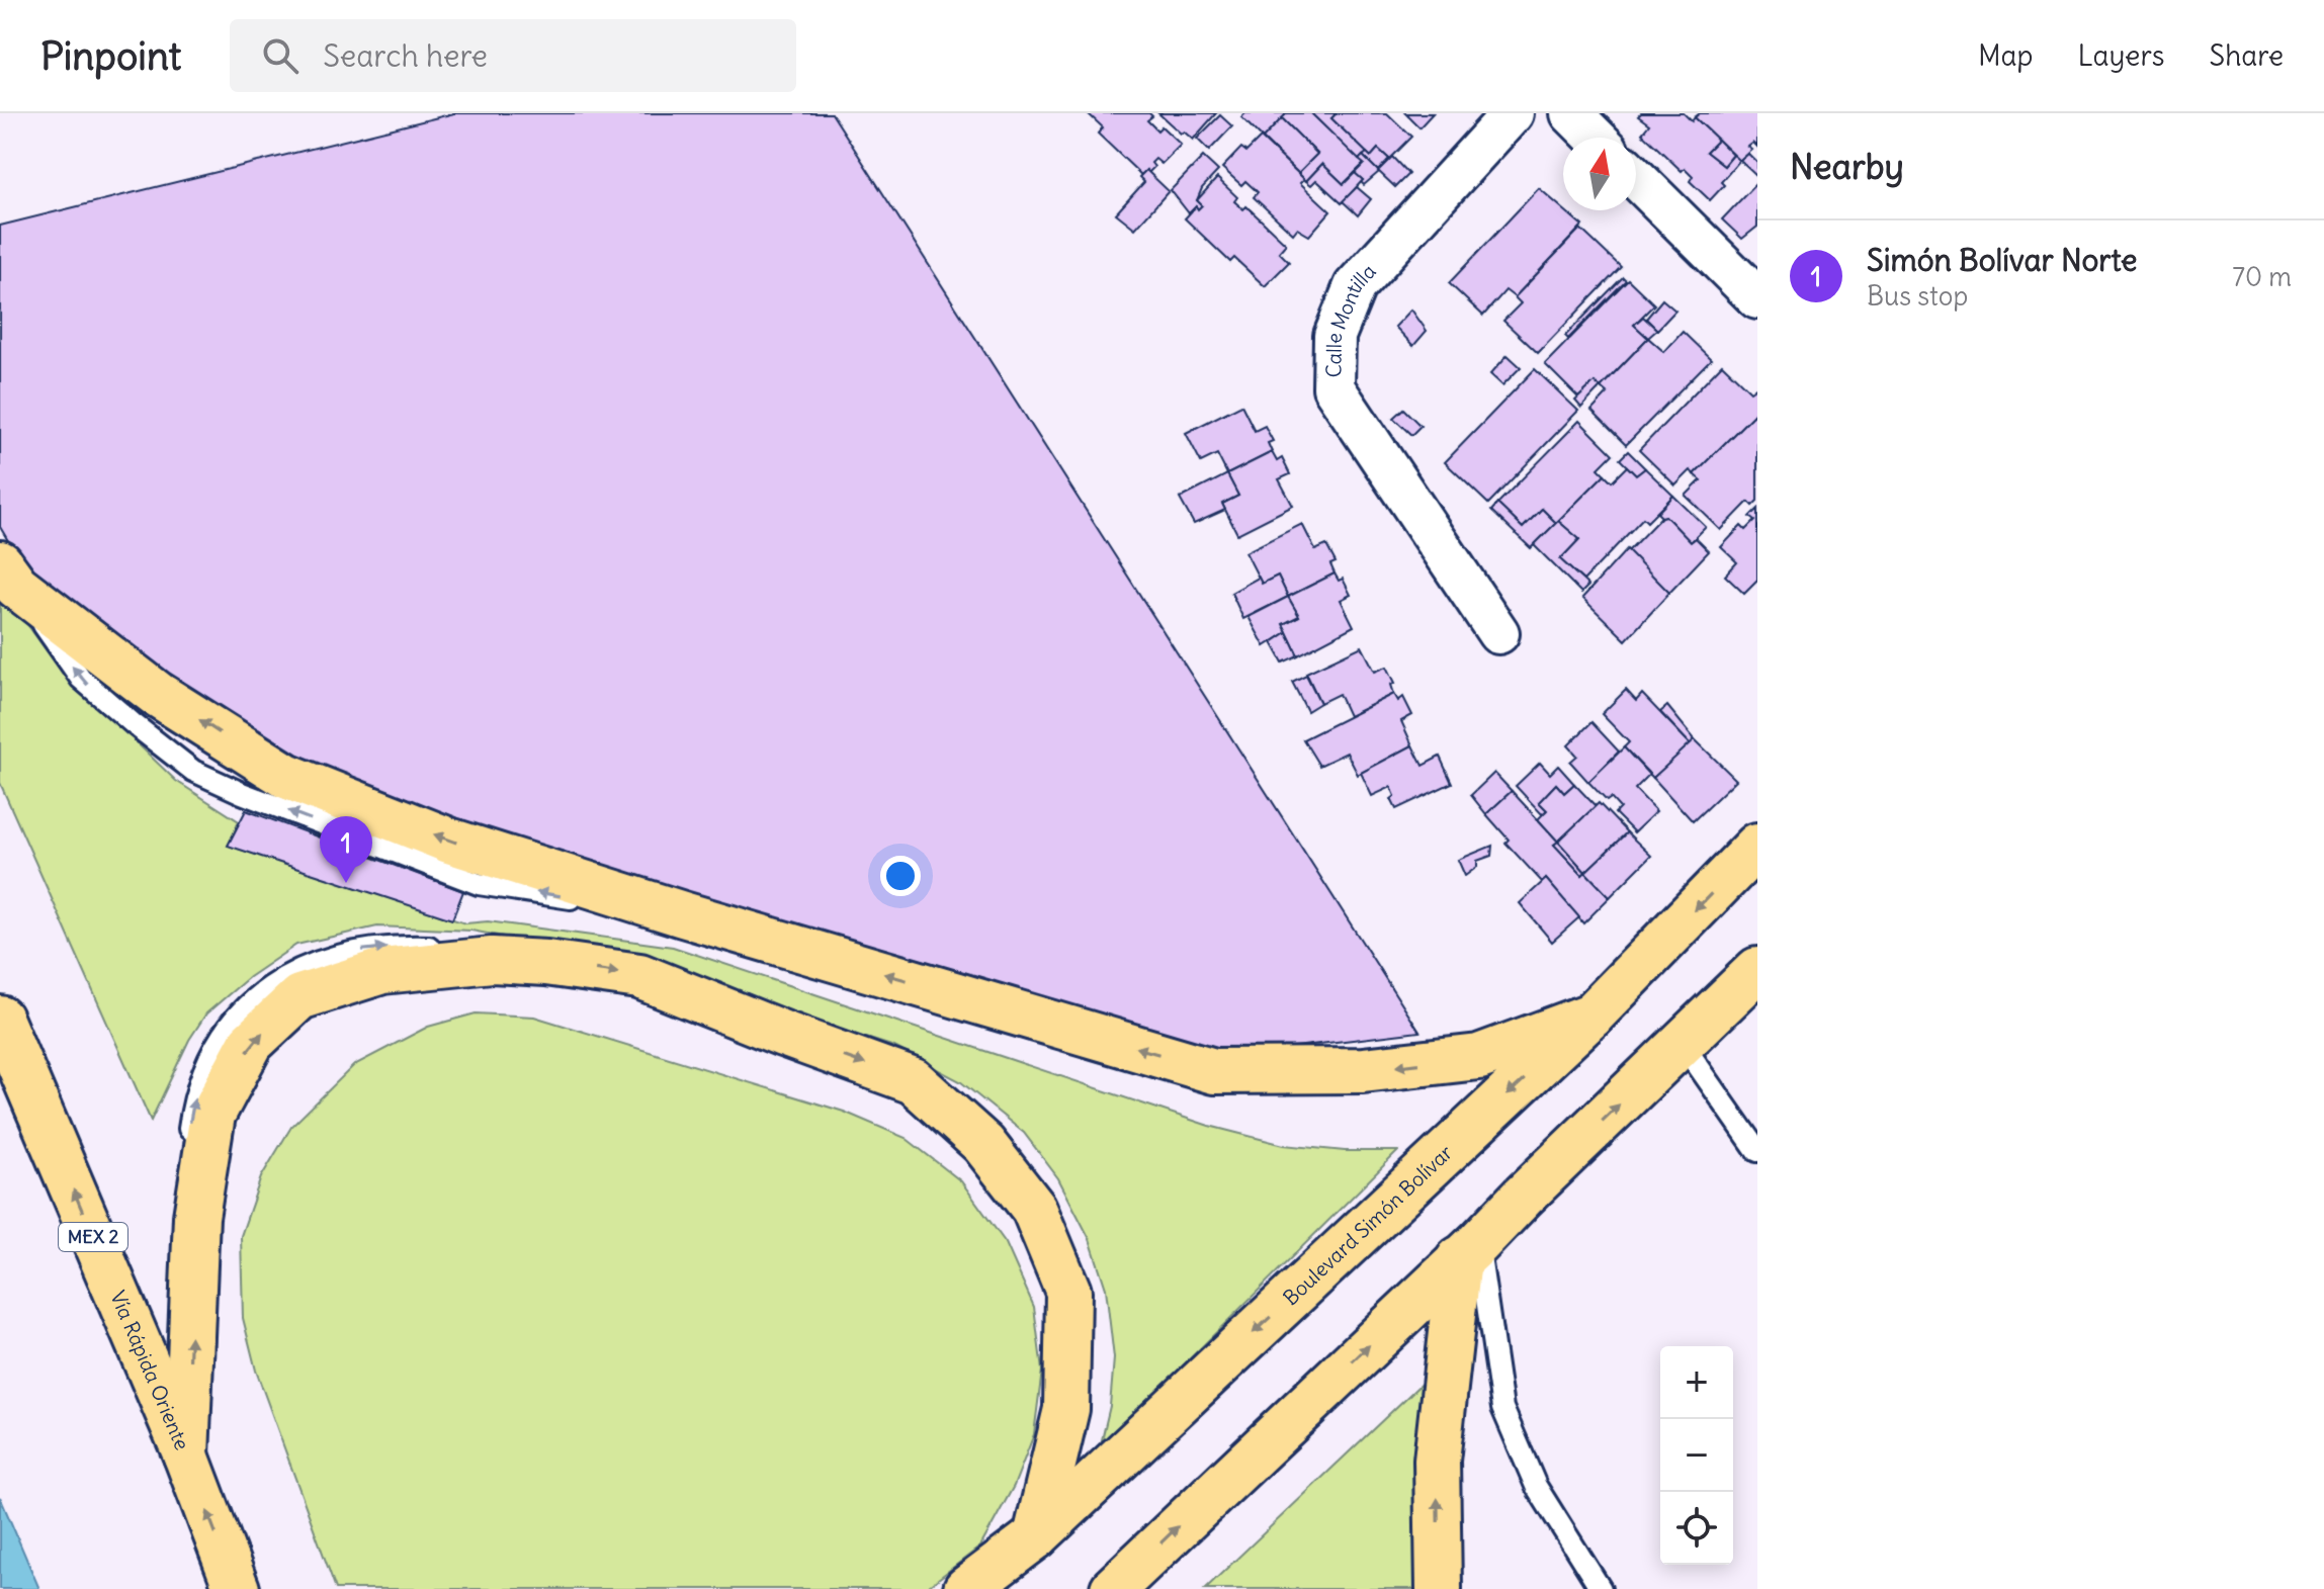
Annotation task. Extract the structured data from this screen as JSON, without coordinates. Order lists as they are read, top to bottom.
{
  "streets": {
    "main road": ["Boulevard Simón Bolívar", "MEX 2", "Vía Rápida Oriente"],
    "street": ["Calle Montilla"]
  },
  "one_way": ["Vía Rápida Oriente"],
  "north": "top",
  "page": {
    "header": "Pinpoint",
    "search": "Search here",
    "nav": ["Map", "Layers", "Share"],
    "heading": "Nearby",
    "list": [
      {
        "mark": "1",
        "name": "Simón Bolívar Norte",
        "note": "Bus stop",
        "value": "70 m"
      }
    ],
    "pins": "1",
    "map_buttons": ["+", "−"]
  }
}
